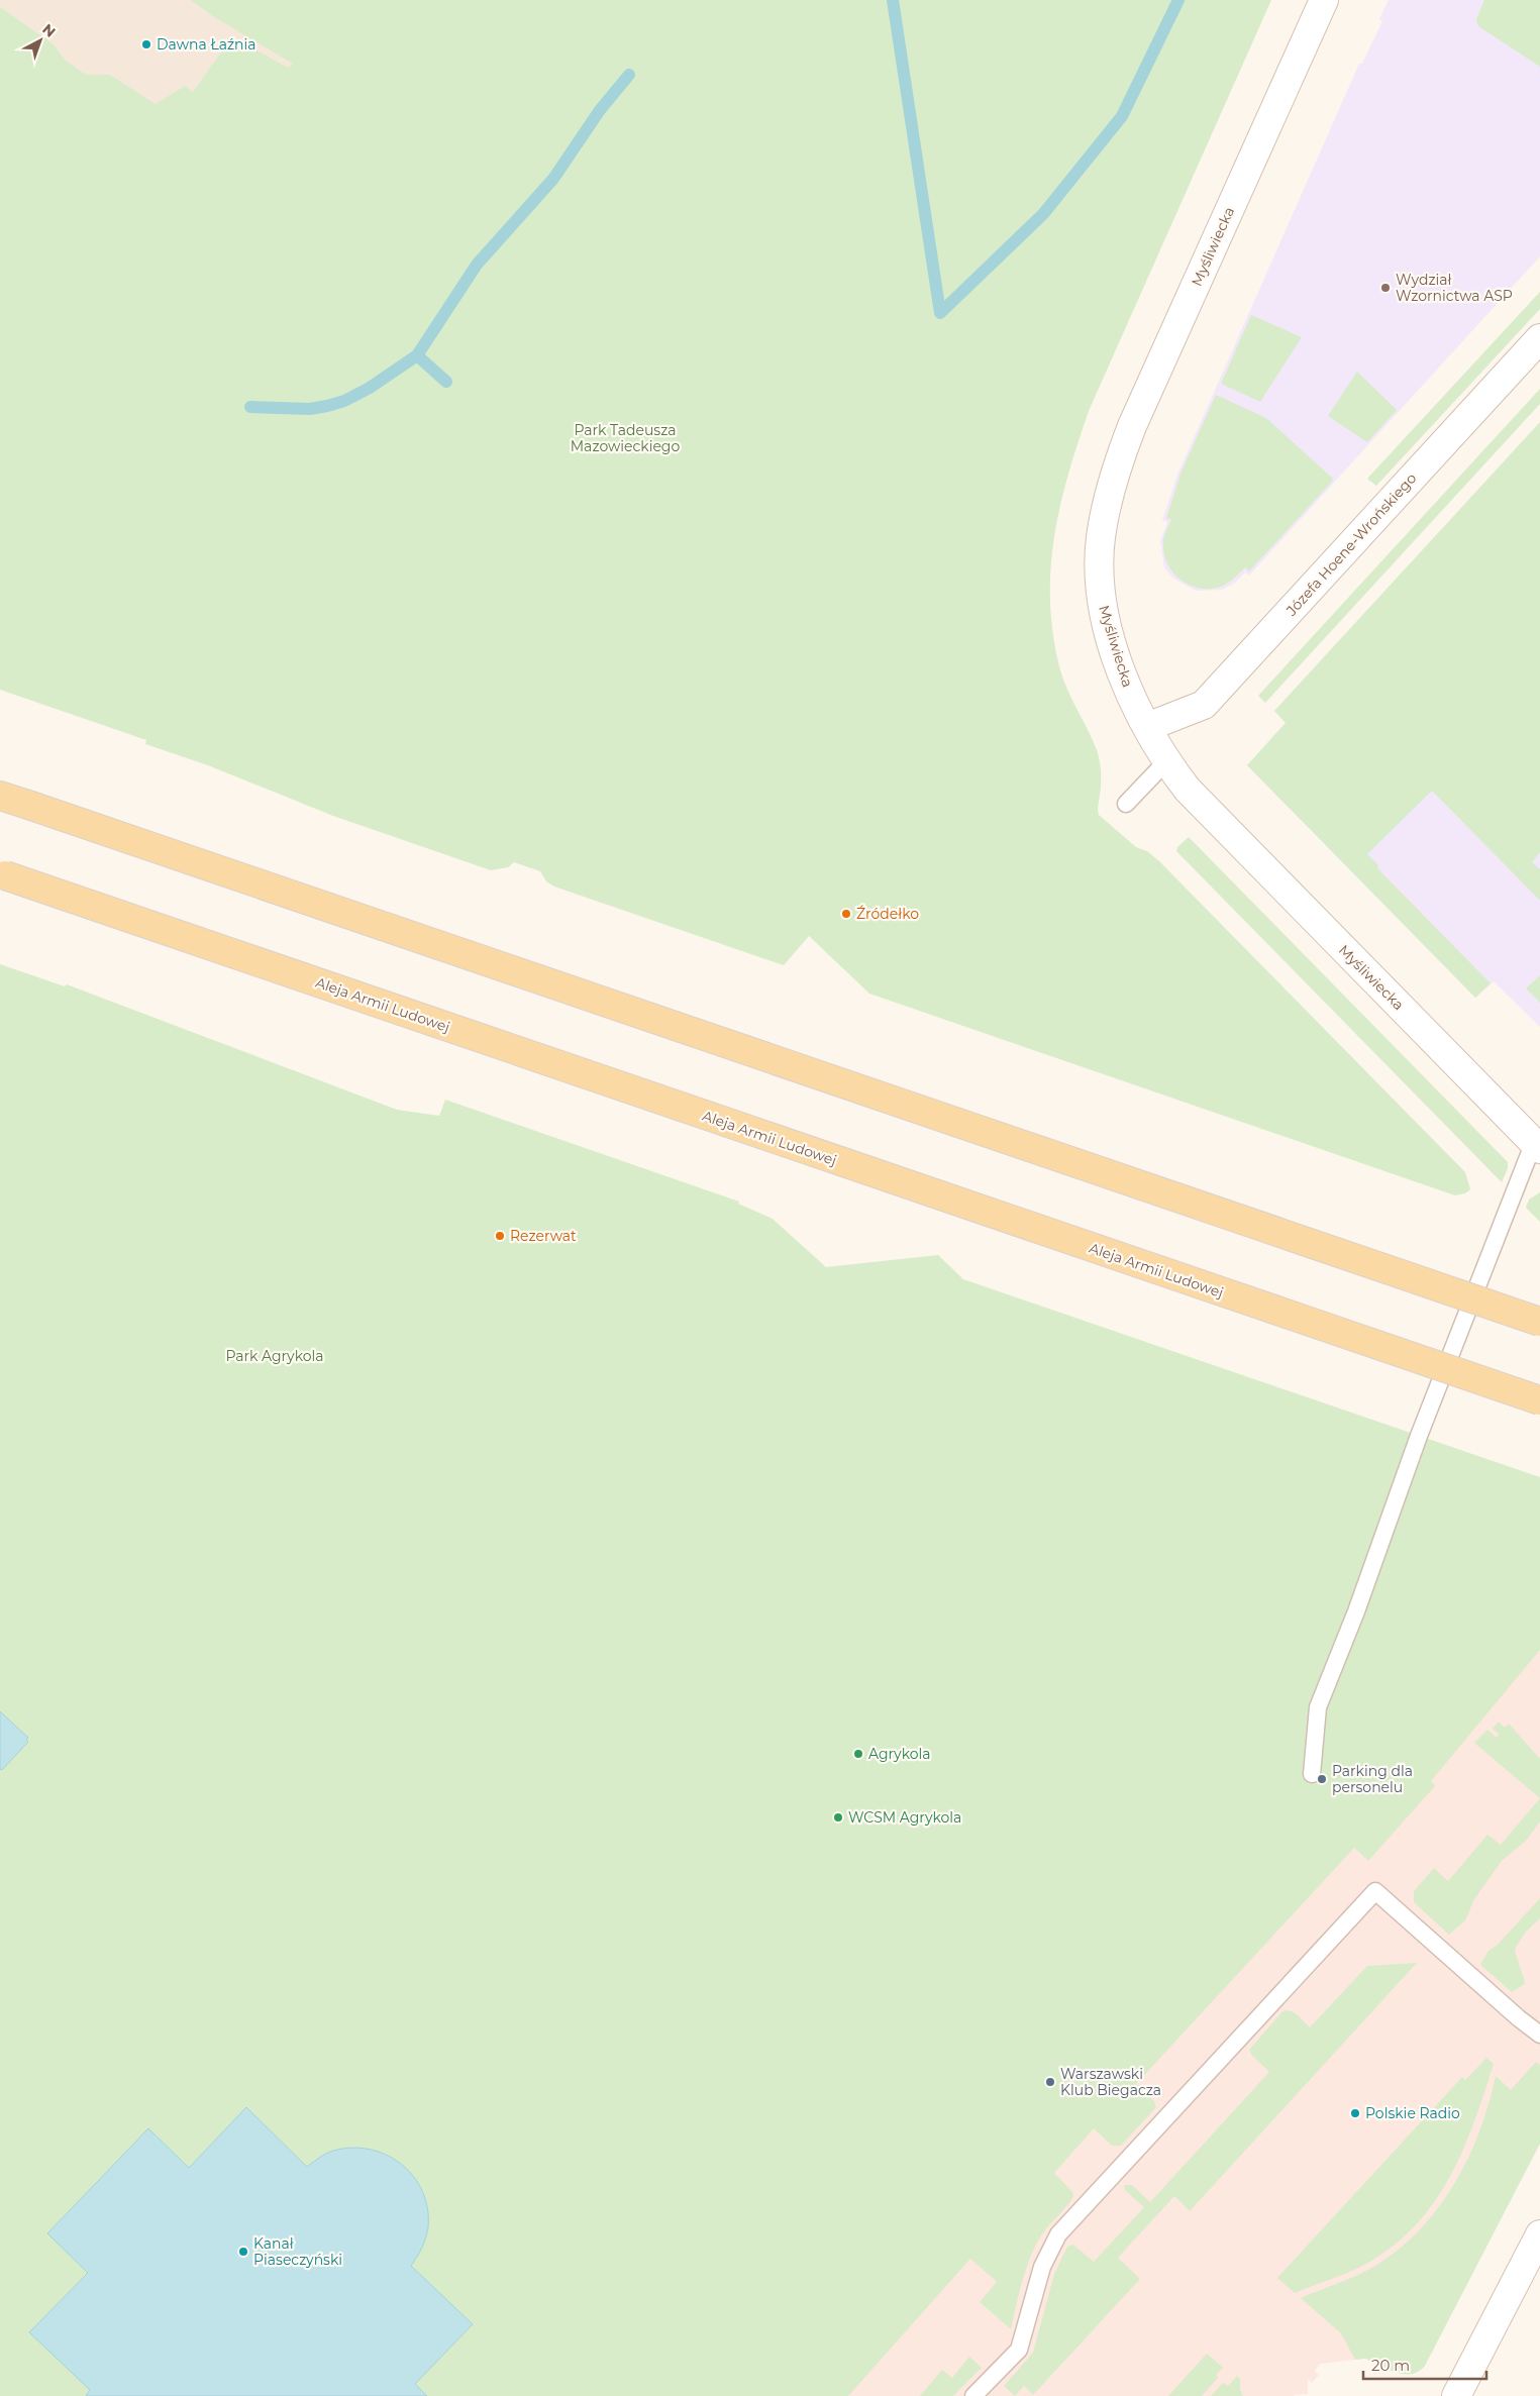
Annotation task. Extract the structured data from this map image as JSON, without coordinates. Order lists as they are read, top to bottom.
{
  "streets": {
    "main road": ["Aleja Armii Ludowej"],
    "street": ["Myśliwiecka", "Józefa Hoene-Wrońskiego"]
  },
  "crossings": [
    ["Myśliwiecka", "Józefa Hoene-Wrońskiego"]
  ],
  "parks": ["Park Tadeusza Mazowieckiego", "Park Agrykola"],
  "places": [
    "Dawna Łaźnia",
    "Wydział Wzornictwa ASP",
    "Źródełko",
    "Rezerwat",
    "Agrykola",
    "Parking dla personelu",
    "WCSM Agrykola",
    "Warszawski Klub Biegacza",
    "Polskie Radio",
    "Kanał Piaseczyński"
  ],
  "scale_bar": "20 m",
  "north": "top right"
}
